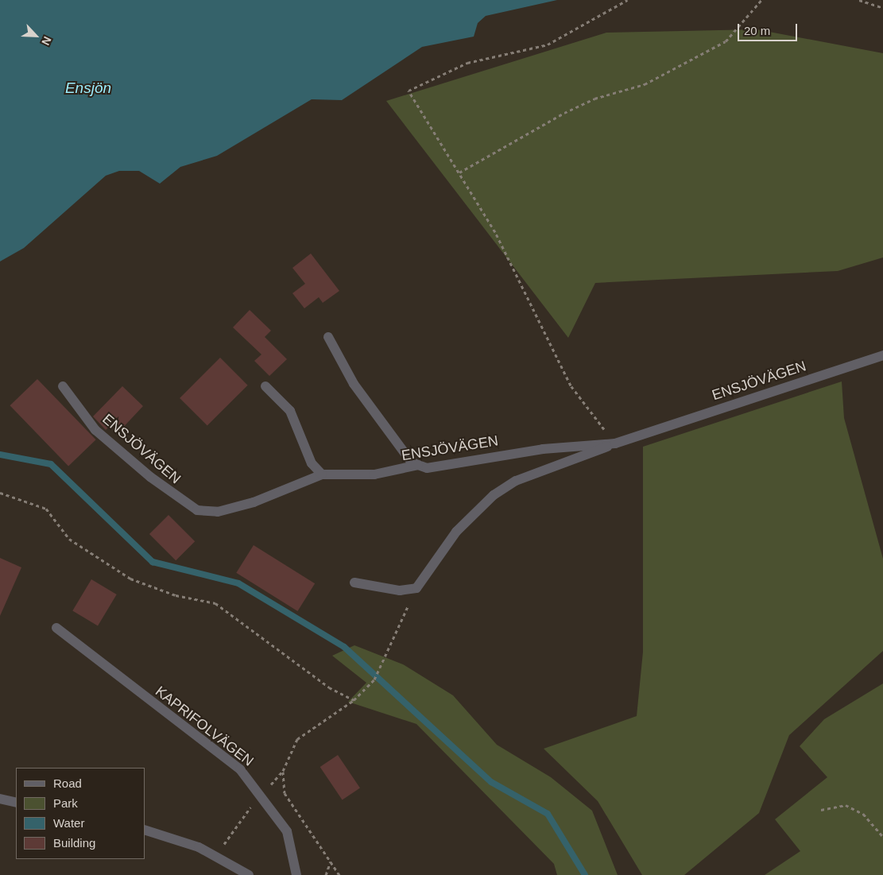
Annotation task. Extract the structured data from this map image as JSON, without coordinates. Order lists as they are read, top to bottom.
{
  "streets": {
    "street": ["ENSJÖVÄGEN", "KAPRIFOLVÄGEN"]
  },
  "water": ["Ensjön"],
  "legend": [
    "Road",
    "Park",
    "Water",
    "Building"
  ],
  "scale_bar": "20 m",
  "north": "bottom right"
}
